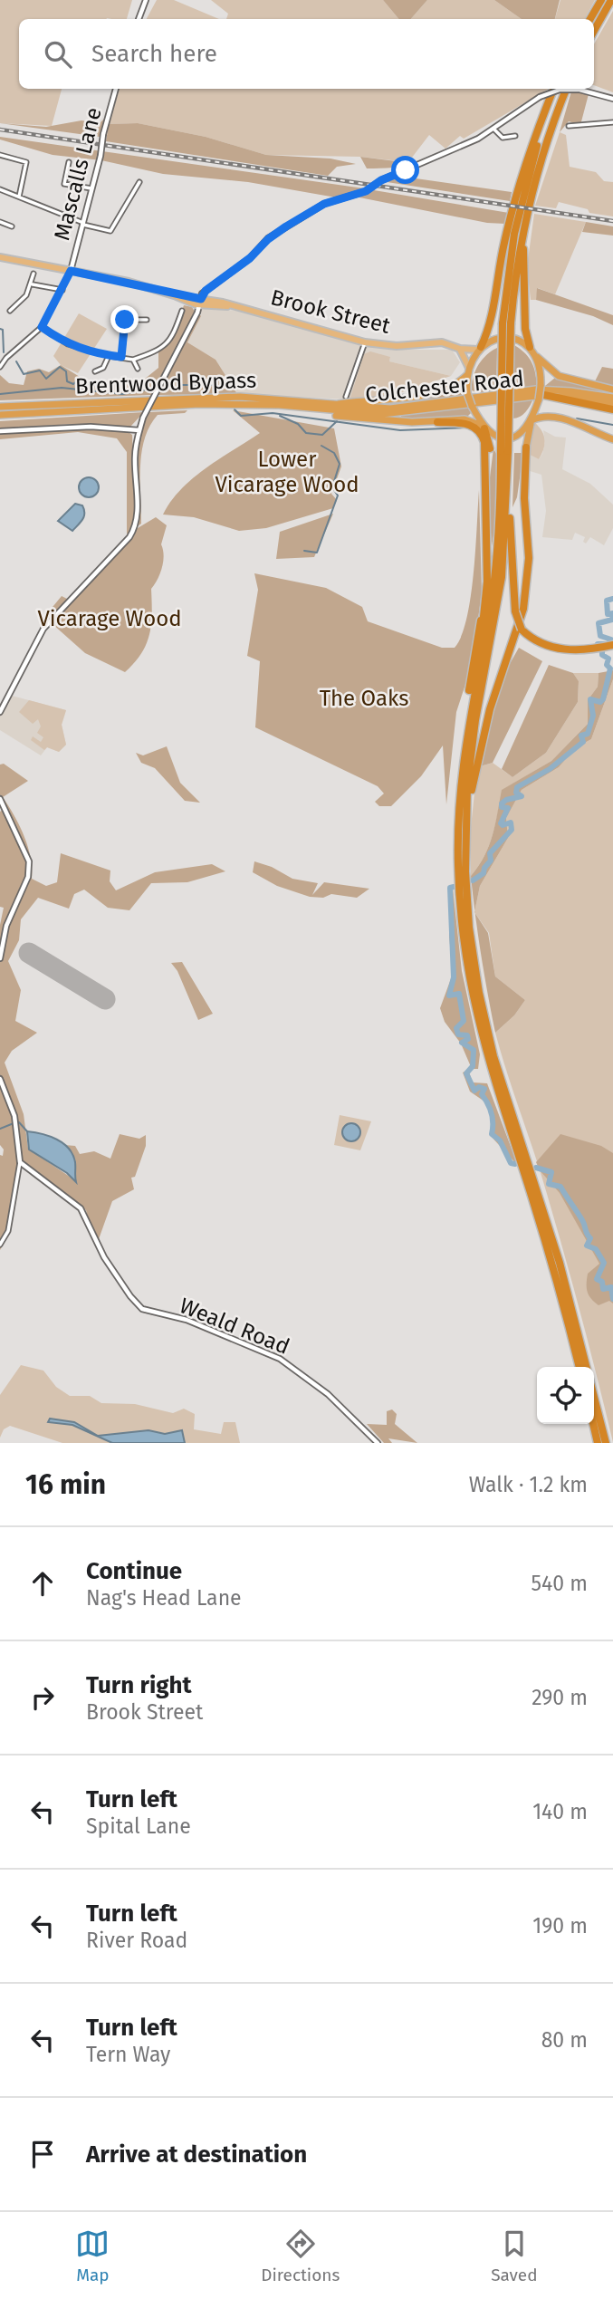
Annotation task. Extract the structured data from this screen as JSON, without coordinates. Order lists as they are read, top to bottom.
{
  "streets": {
    "highway": ["Brentwood Bypass", "Colchester Road"],
    "main road": ["Brook Street"],
    "street": ["Mascalls Lane", "Weald Road"]
  },
  "crossings": [
    ["Mascalls Lane", "Brook Street"],
    ["Brentwood Bypass", "Colchester Road"]
  ],
  "parks": ["Lower Vicarage Wood", "Vicarage Wood", "The Oaks"],
  "page": {
    "search": "Search here",
    "heading": ["16 min", "Walk · 1.2 km"],
    "list": [
      ["Continue", "Nag's Head Lane", "540 m"],
      ["Turn right", "Brook Street", "290 m"],
      ["Turn left", "Spital Lane", "140 m"],
      ["Turn left", "River Road", "190 m"],
      ["Turn left", "Tern Way", "80 m"],
      "Arrive at destination"
    ],
    "nav": ["Map", "Directions", "Saved"]
  }
}
